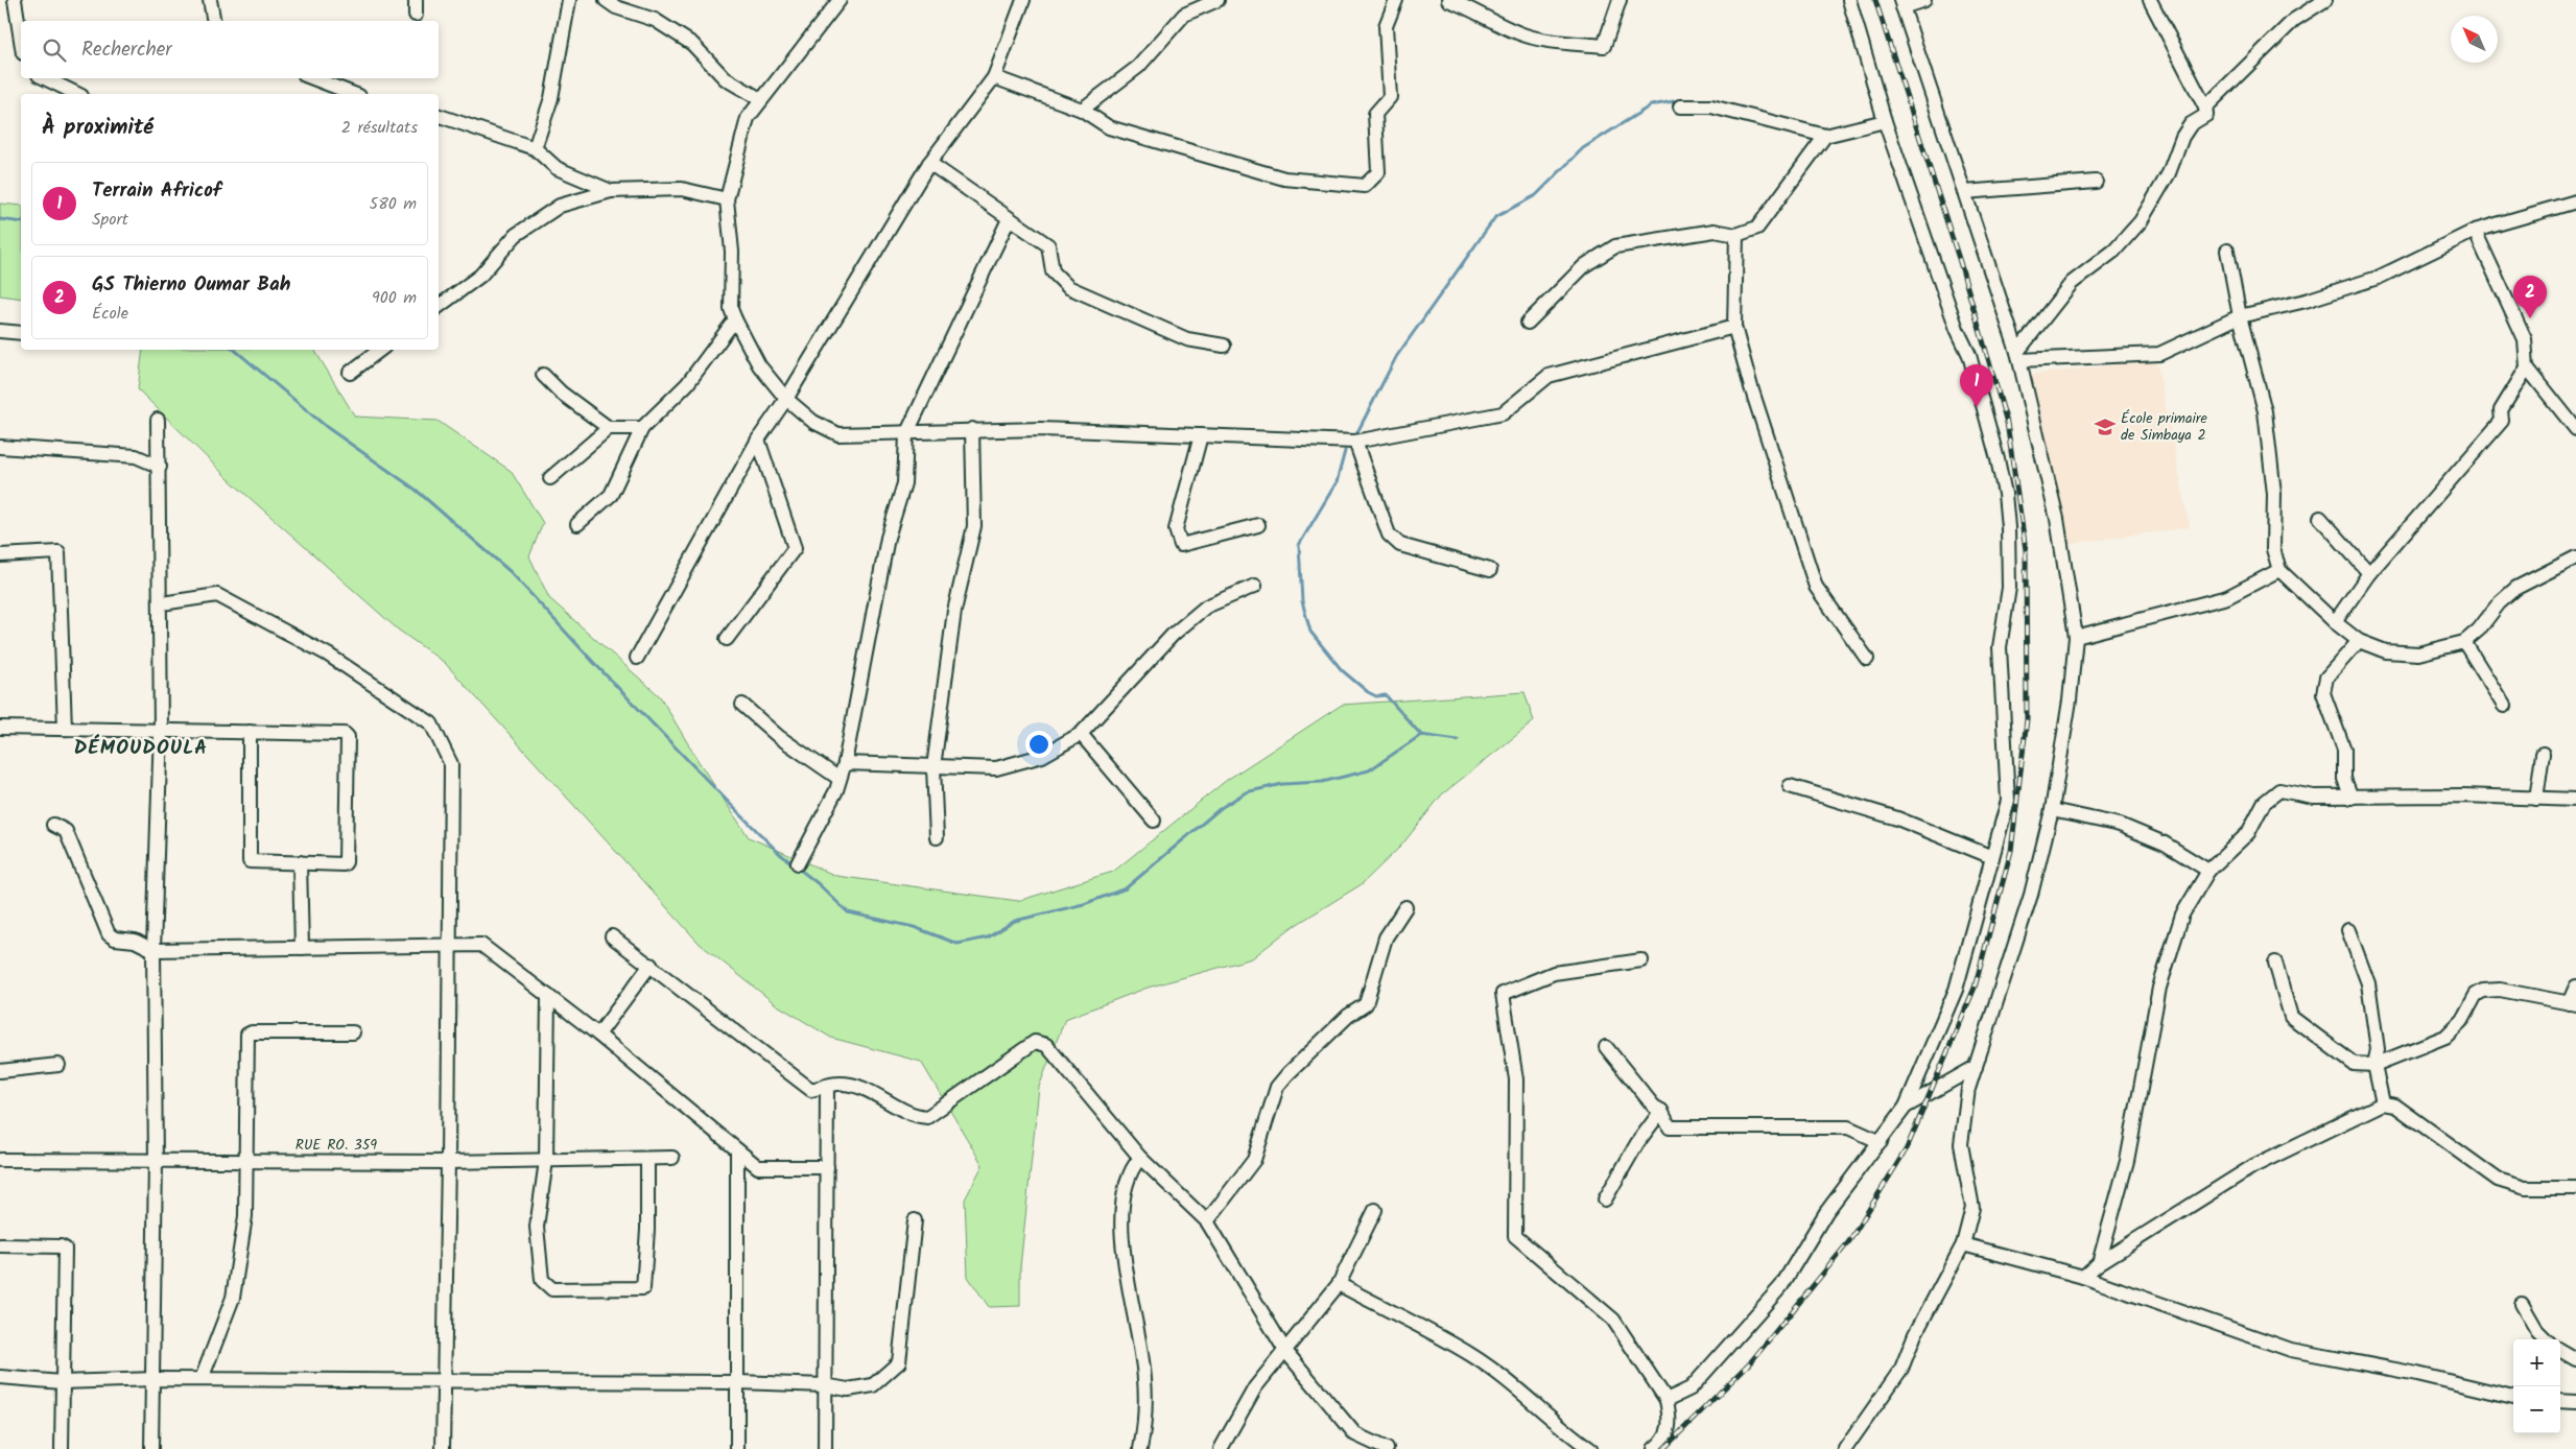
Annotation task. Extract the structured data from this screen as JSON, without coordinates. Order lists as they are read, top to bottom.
{
  "streets": {
    "street": ["RUE RO. 359"]
  },
  "districts": ["DÉMOUDOULA"],
  "places": {
    "school or university": ["École primaire de Simbaya 2"]
  },
  "north": "top left",
  "page": {
    "search": "Rechercher",
    "heading": ["À proximité", "2 résultats"],
    "list": [
      {
        "mark": "1",
        "name": "Terrain Africof",
        "note": "Sport",
        "value": "580 m"
      },
      {
        "mark": "2",
        "name": "GS Thierno Oumar Bah",
        "note": "École",
        "value": "900 m"
      }
    ],
    "pins": ["2", "1"],
    "map_buttons": ["+", "−"]
  }
}
